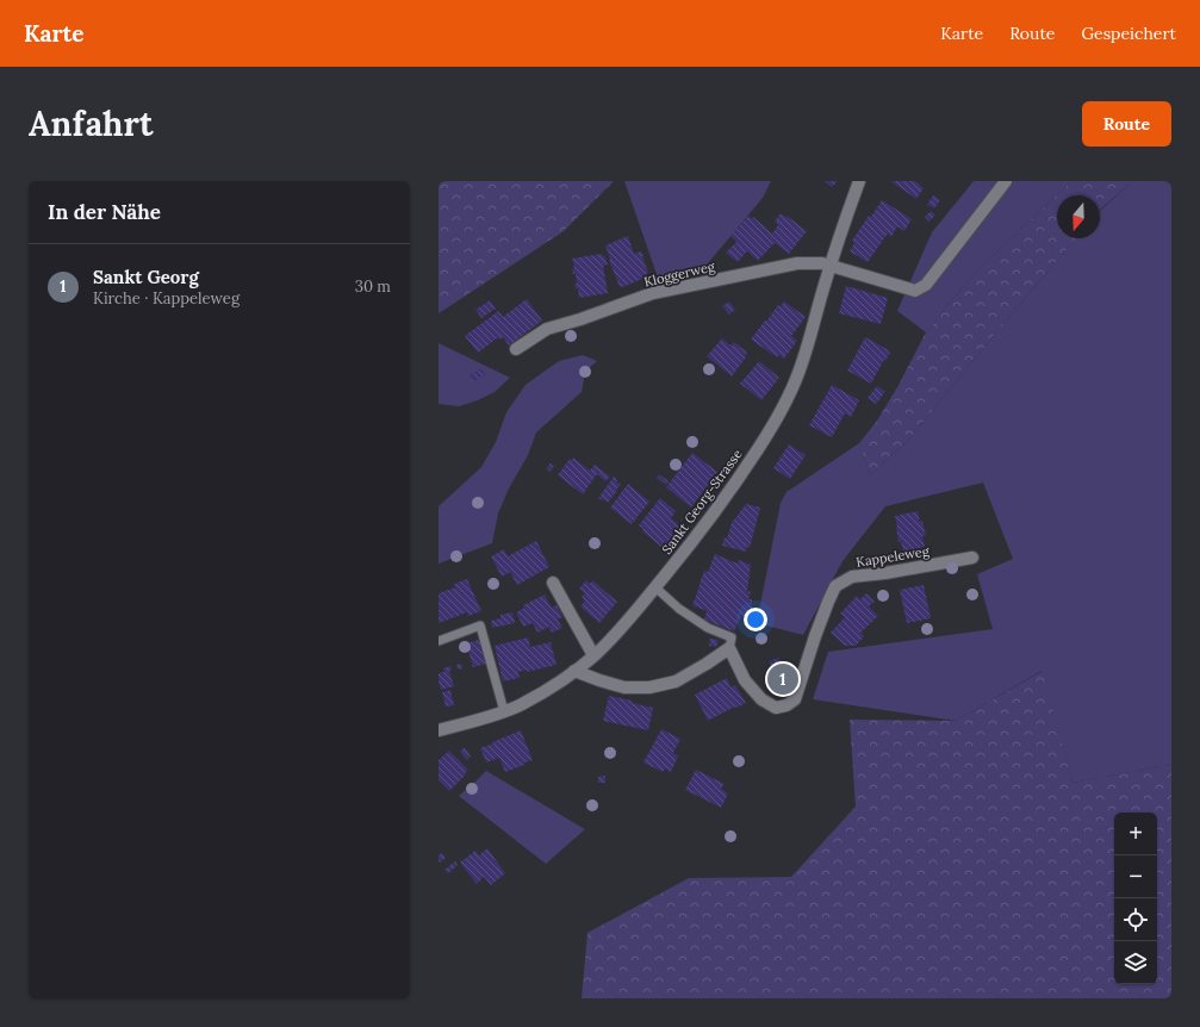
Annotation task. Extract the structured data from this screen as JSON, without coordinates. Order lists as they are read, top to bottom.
{
  "streets": {
    "street": ["Kloggerweg", "Sankt Georg-Strasse", "Kappeleweg"]
  },
  "crossings": [
    ["Kloggerweg", "Sankt Georg-Strasse"]
  ],
  "north": "bottom",
  "page": {
    "header": "Karte",
    "nav": ["Karte", "Route", "Gespeichert"],
    "buttons": "Route",
    "title": "Anfahrt",
    "heading": "In der Nähe",
    "list": [
      {
        "mark": "1",
        "name": "Sankt Georg",
        "note": "Kirche · Kappeleweg",
        "value": "30 m"
      }
    ],
    "pins": "1",
    "map_buttons": ["+", "−"]
  }
}
